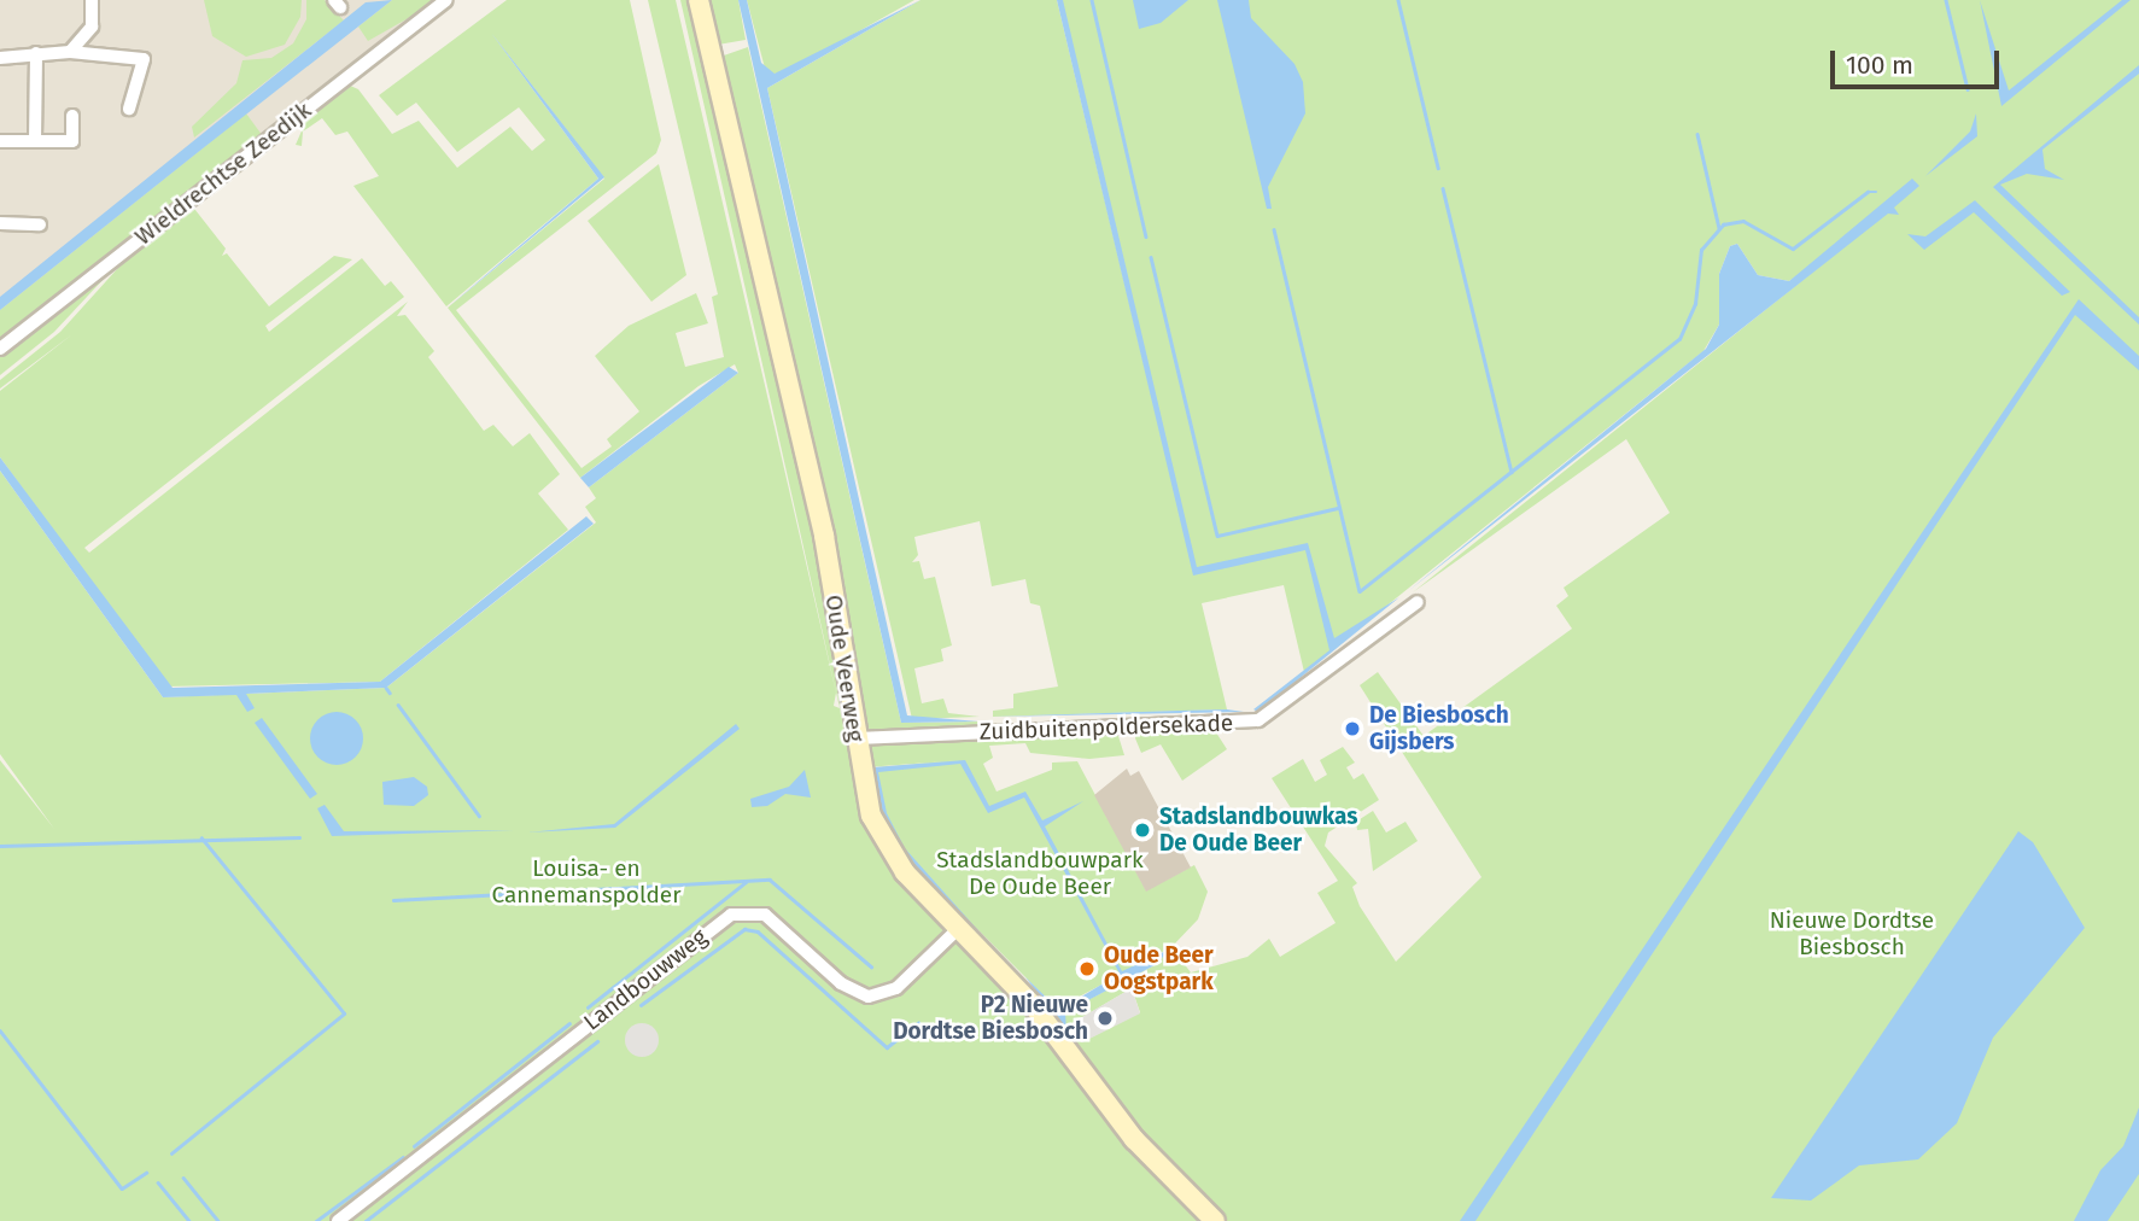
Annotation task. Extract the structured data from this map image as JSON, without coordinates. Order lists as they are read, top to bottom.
{
  "streets": {
    "street": [
      "Wieldrechtse Zeedijk",
      "Oude Veerweg",
      "Zuidbuitenpoldersekade",
      "Landbouwweg"
    ]
  },
  "crossings": [
    ["Oude Veerweg", "Zuidbuitenpoldersekade"],
    ["Oude Veerweg", "Landbouwweg"]
  ],
  "parks": ["Stadslandbouwpark De Oude Beer", "Louisa- en Cannemanspolder", "Nieuwe Dordtse Biesbosch"],
  "places": [
    "De Biesbosch Gijsbers",
    "Stadslandbouwkas De Oude Beer",
    "Oude Beer Oogstpark",
    "P2 Nieuwe Dordtse Biesbosch"
  ],
  "scale_bar": "100 m"
}
